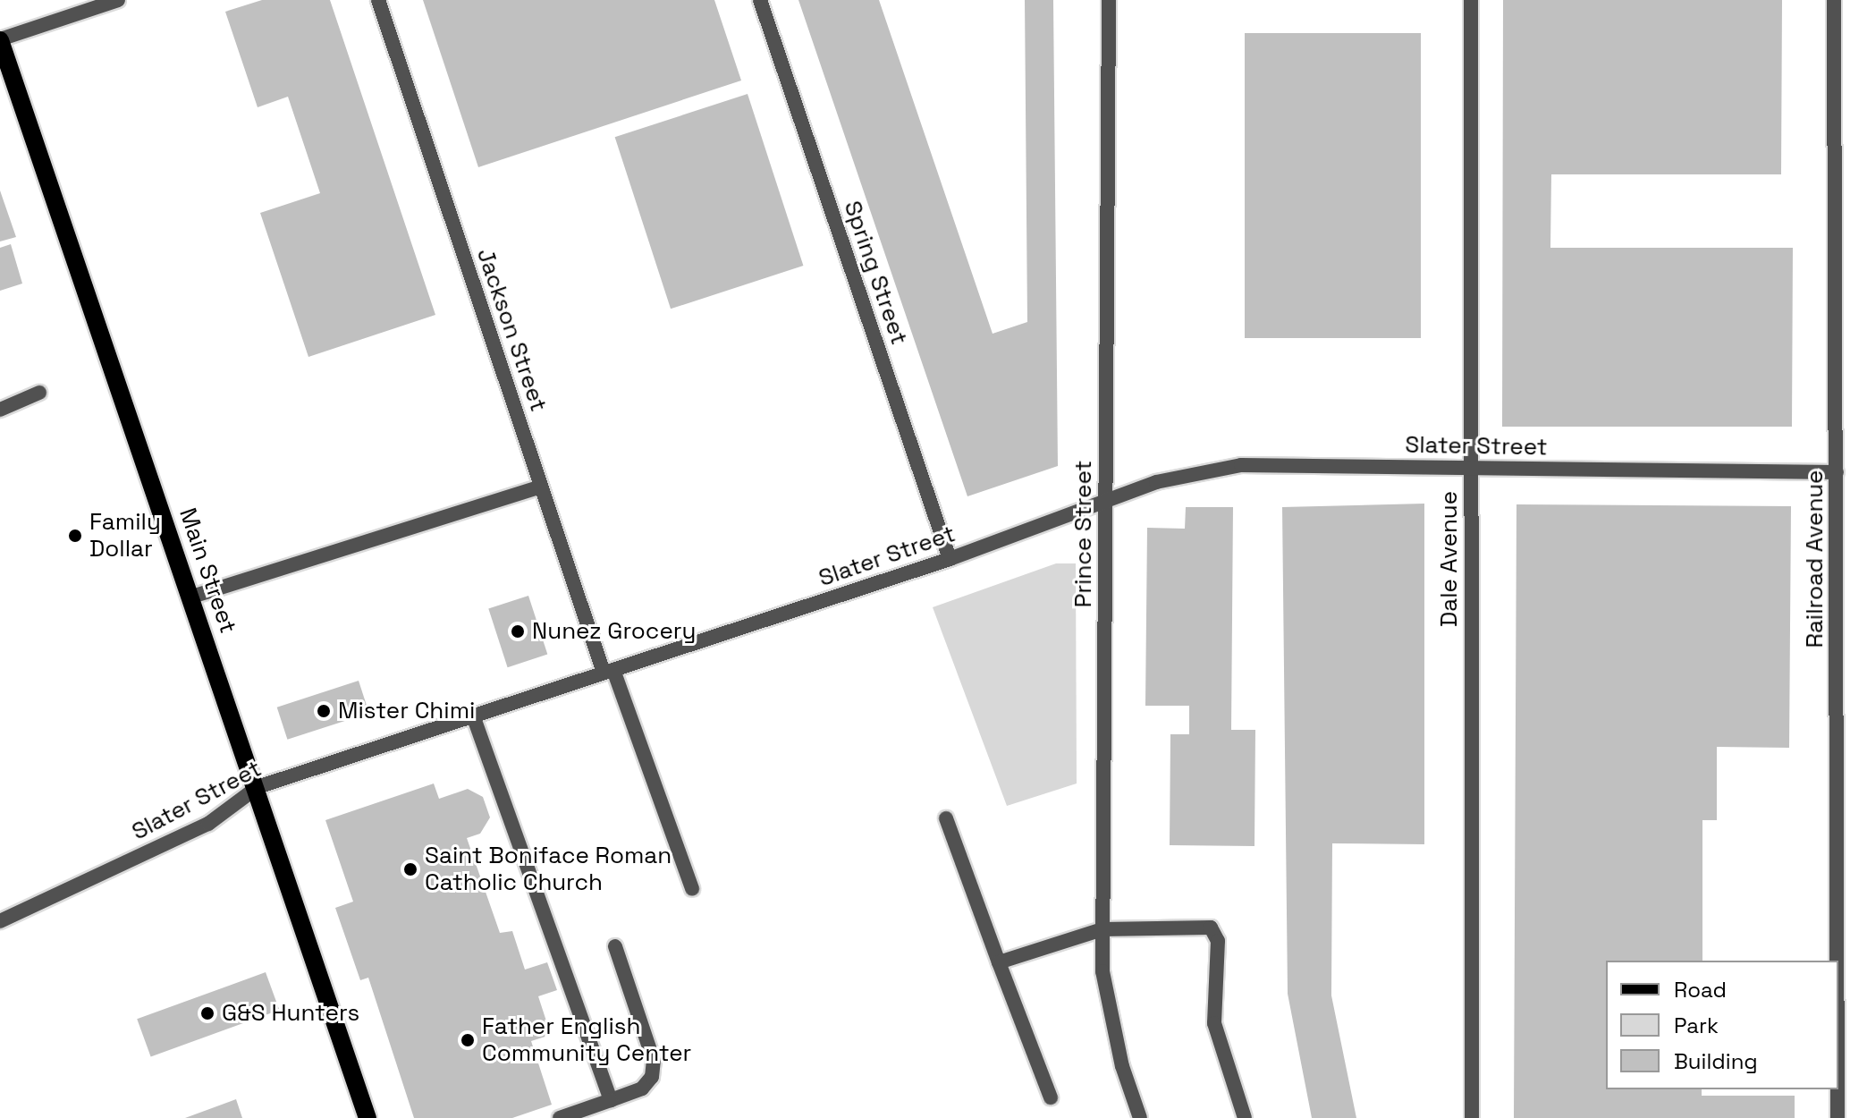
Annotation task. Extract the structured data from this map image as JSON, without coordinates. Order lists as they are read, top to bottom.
{
  "streets": {
    "main road": ["Main Street"],
    "street": [
      "Spring Street",
      "Jackson Street",
      "Slater Street",
      "Prince Street",
      "Dale Avenue",
      "Railroad Avenue"
    ]
  },
  "crossings": [
    ["Spring Street", "Slater Street"],
    ["Jackson Street", "Slater Street"],
    ["Slater Street", "Prince Street"],
    ["Slater Street", "Dale Avenue"],
    ["Slater Street", "Railroad Avenue"],
    ["Slater Street", "Main Street"]
  ],
  "places": [
    "Family Dollar",
    "Nunez Grocery",
    "Mister Chimi",
    "Saint Boniface Roman Catholic Church",
    "G&S Hunters",
    "Father English Community Center"
  ],
  "legend": ["Road", "Park", "Building"]
}
